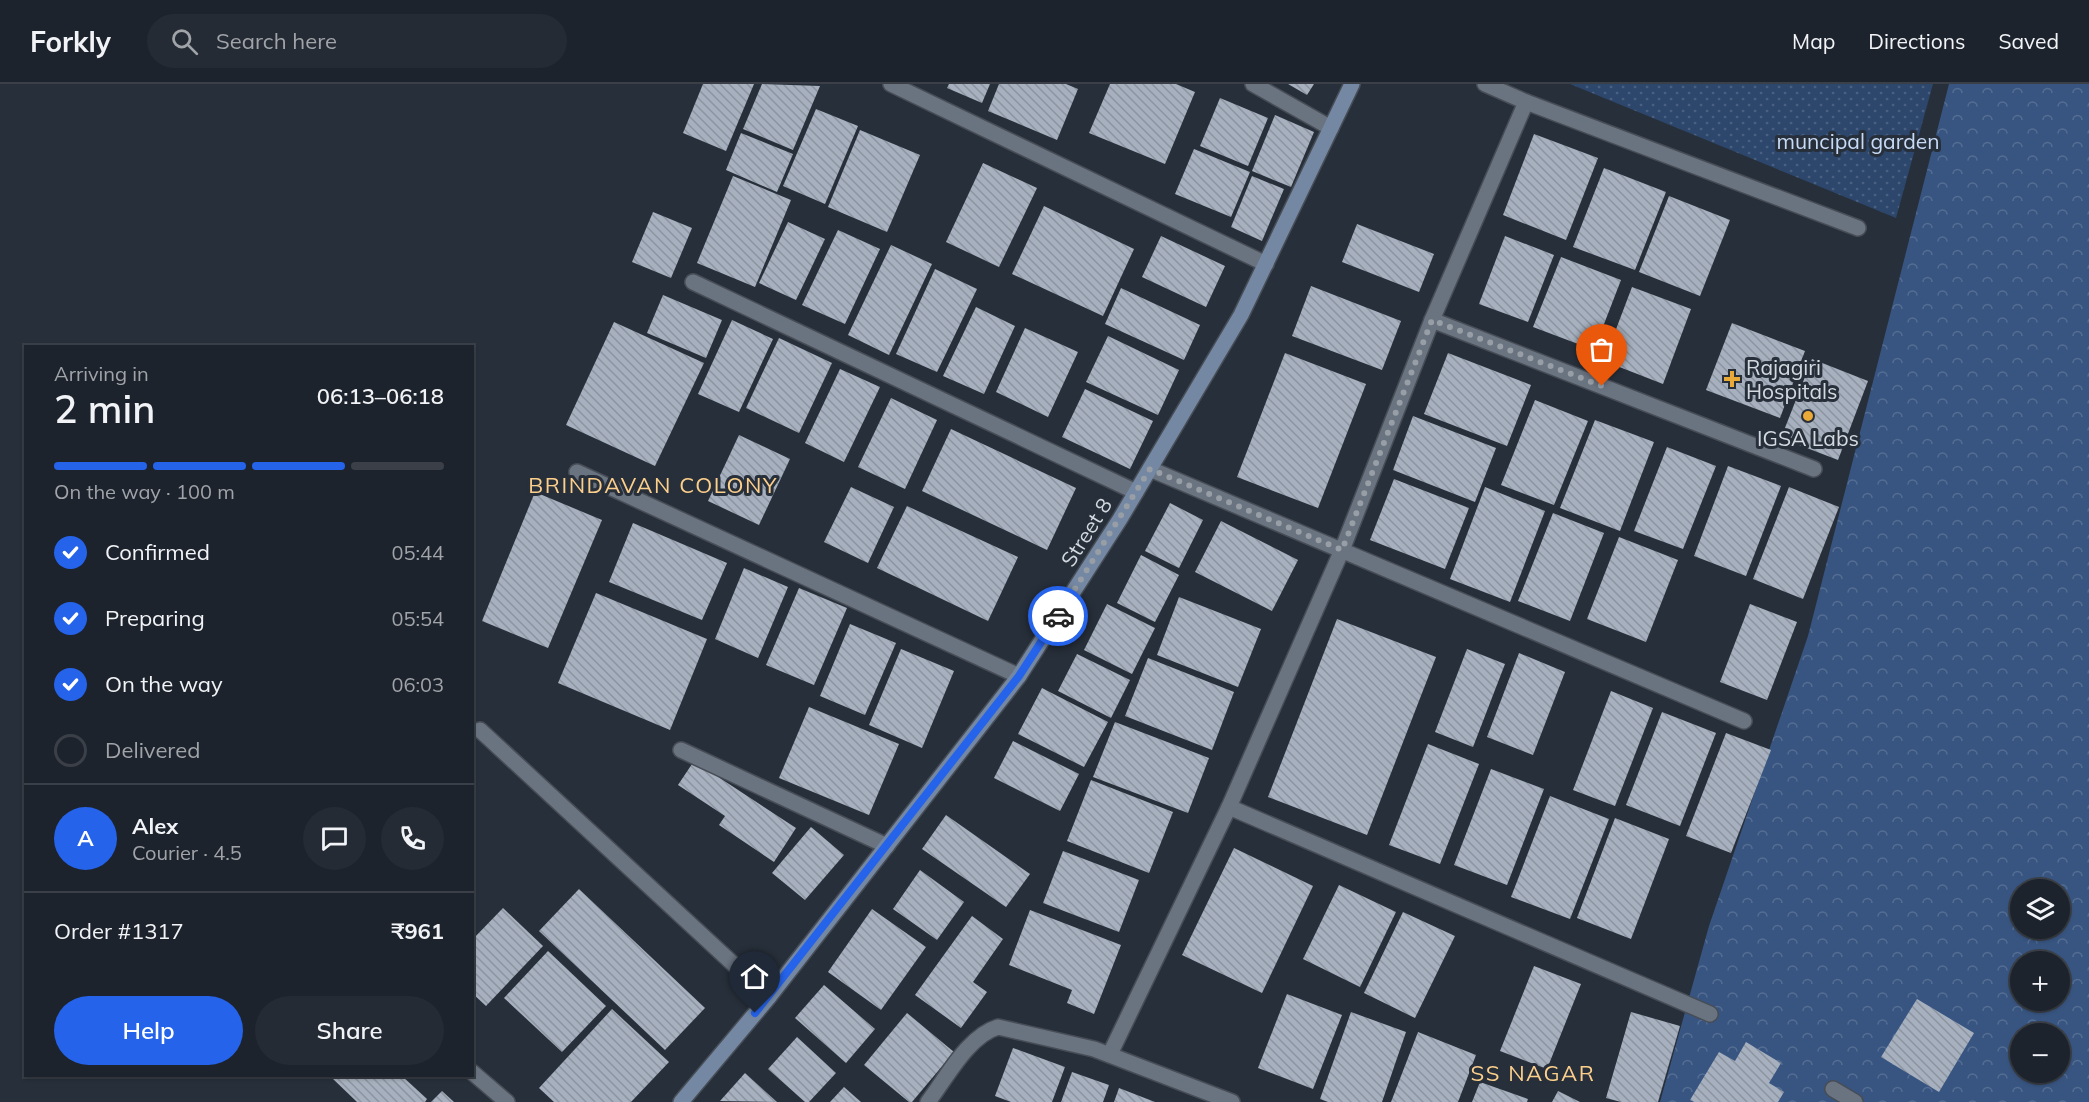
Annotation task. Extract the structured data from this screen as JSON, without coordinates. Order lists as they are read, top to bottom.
{
  "streets": {
    "street": ["Street 8"]
  },
  "districts": ["BRINDAVAN COLONY", "SS NAGAR"],
  "parks": ["muncipal garden"],
  "places": {
    "health": ["Rajagiri Hospitals"],
    "other": ["IGSA Labs"]
  },
  "page": {
    "header": "Forkly",
    "search": "Search here",
    "nav": ["Map", "Directions", "Saved"],
    "heading": ["2 min", "Arriving in", "06:13–06:18"],
    "panel": [
      "Alex",
      "Courier · 4.5",
      "Order #1317",
      "₹961"
    ],
    "bar": "On the way · 100 m",
    "list": [
      ["Confirmed", "05:44"],
      ["Preparing", "05:54"],
      ["On the way", "06:03"],
      "Delivered"
    ],
    "round": "A",
    "map_buttons": ["+", "−"],
    "buttons": ["Help", "Share"]
  }
}
